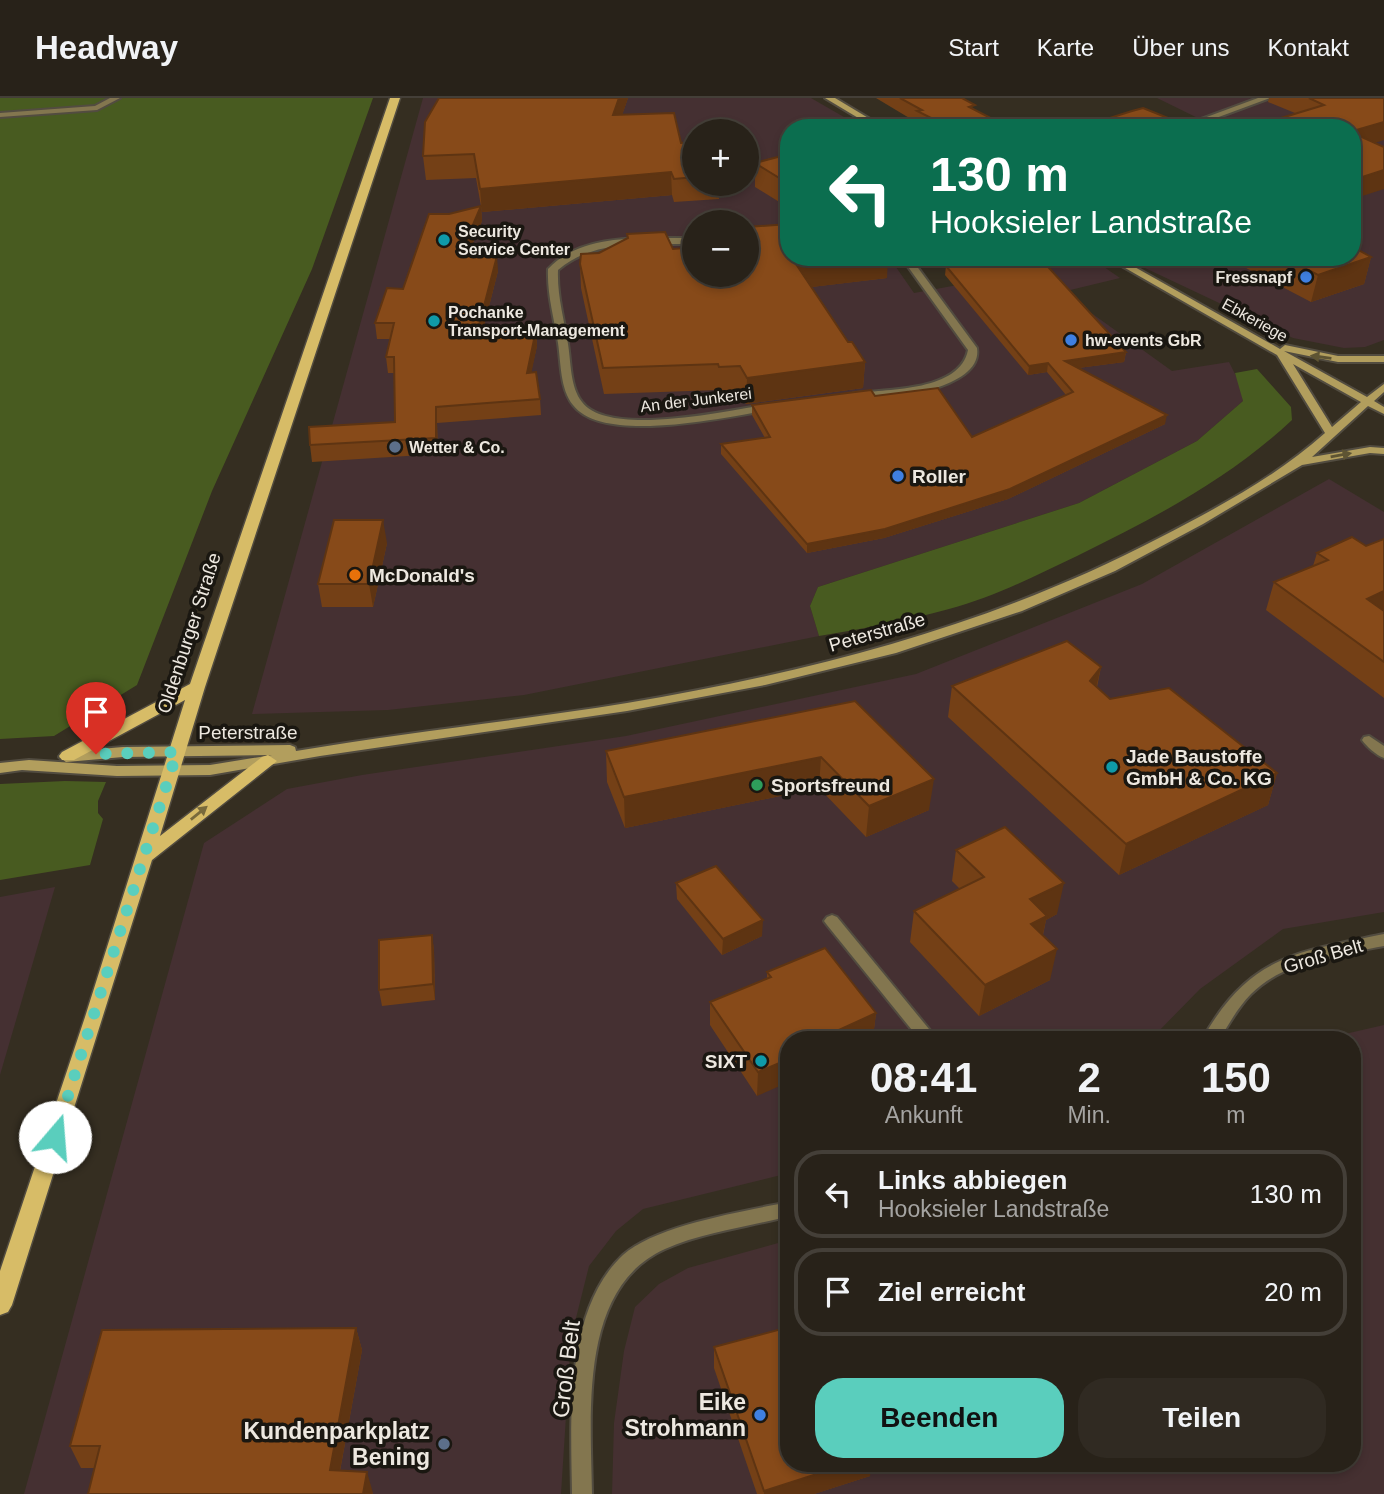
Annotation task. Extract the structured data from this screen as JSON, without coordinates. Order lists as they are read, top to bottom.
{
  "streets": {
    "main road": ["Ebkeriege", "Peterstraße", "Oldenburger Straße"],
    "street": ["An der Junkerei", "Groß Belt"]
  },
  "crossings": [
    ["Ebkeriege", "Peterstraße"],
    ["Peterstraße", "Oldenburger Straße"]
  ],
  "places": [
    "Security Service Center",
    "Fressnapf",
    "Pochanke Transport-Management",
    "hw-events GbR",
    "Wetter & Co.",
    "Roller",
    "McDonald's",
    "Jade Baustoffe GmbH & Co. KG",
    "Sportsfreund",
    "SIXT",
    "Eike Strohmann",
    "Kundenparkplatz Bening"
  ],
  "page": {
    "header": "Headway",
    "nav": [
      "Start",
      "Karte",
      "Über uns",
      "Kontakt"
    ],
    "map_buttons": ["+", "−"],
    "turn": ["130 m", "Hooksieler Landstraße"],
    "eta": [
      "08:41",
      "Ankunft",
      "2",
      "Min.",
      "150",
      "m"
    ],
    "list": [
      {
        "name": "Links abbiegen",
        "note": "Hooksieler Landstraße",
        "value": "130 m"
      },
      {
        "name": "Ziel erreicht",
        "value": "20 m"
      }
    ],
    "buttons": ["Beenden", "Teilen"]
  }
}
